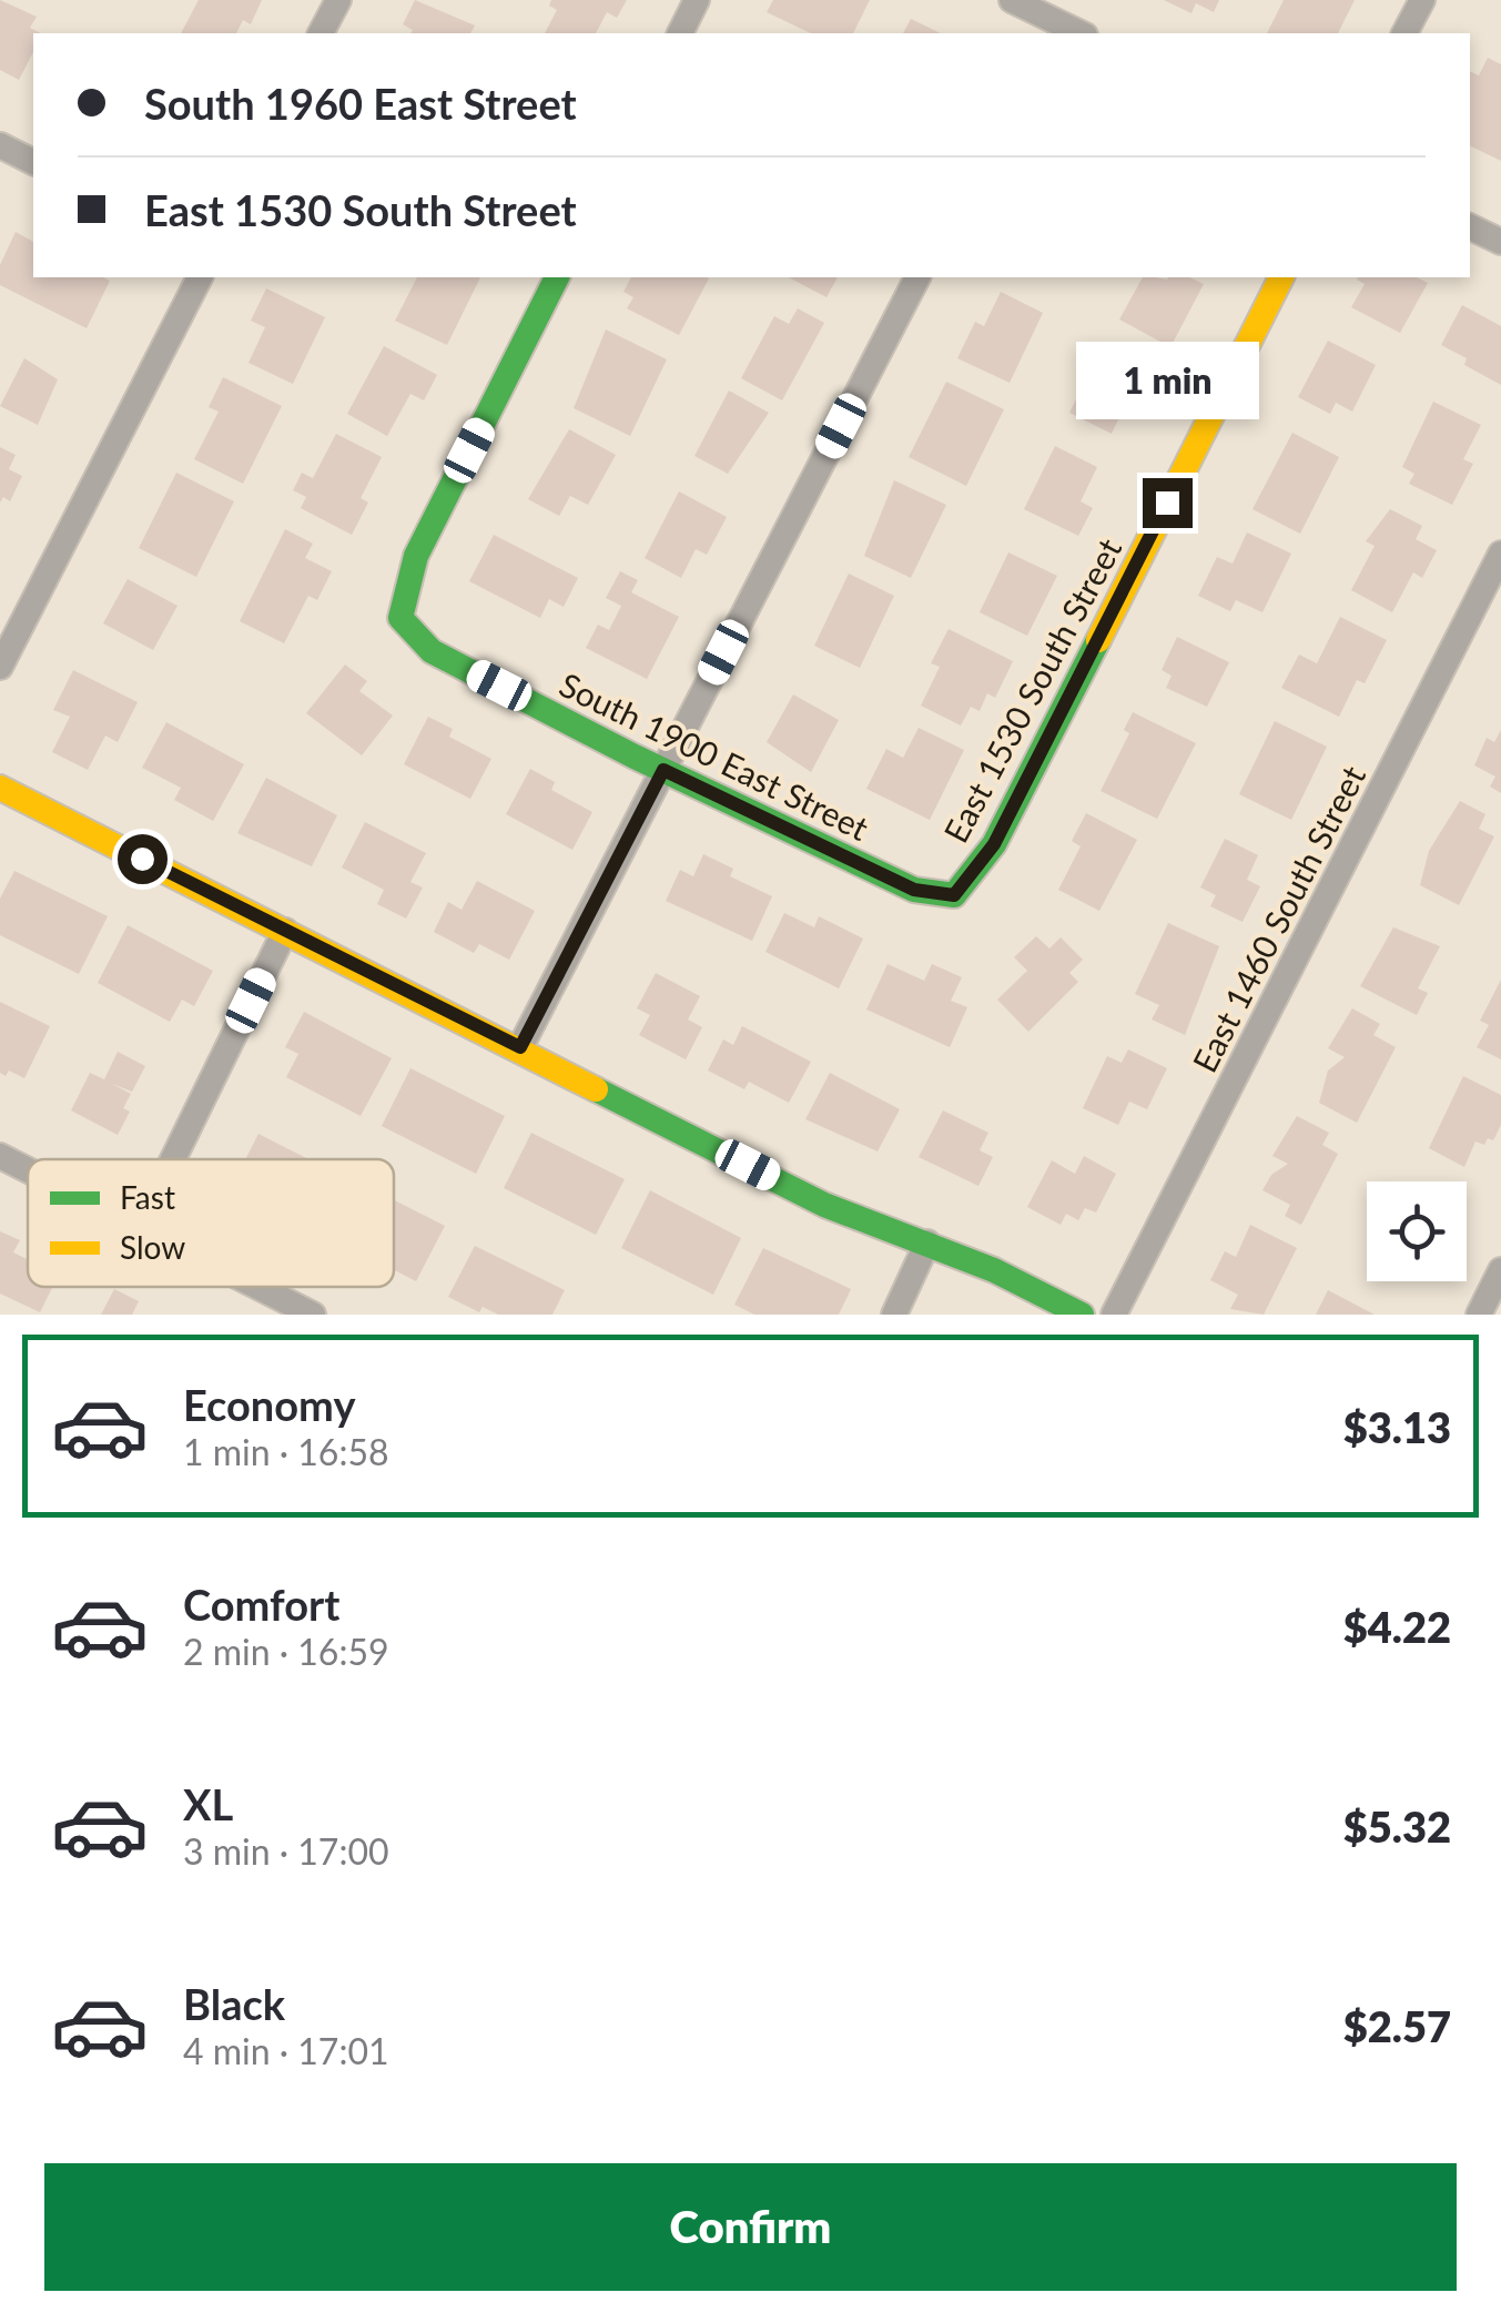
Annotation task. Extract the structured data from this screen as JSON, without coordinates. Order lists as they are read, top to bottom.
{
  "streets": {
    "street": ["East 1530 South Street", "South 1900 East Street", "East 1460 South Street"]
  },
  "crossings": [
    ["East 1530 South Street", "South 1900 East Street"]
  ],
  "legend": ["Fast", "Slow"],
  "page": {
    "banner": ["South 1960 East Street", "East 1530 South Street"],
    "bubble": "1 min",
    "list": [
      {
        "name": "Economy",
        "note": "1 min · 16:58",
        "value": "$3.13"
      },
      {
        "name": "Comfort",
        "note": "2 min · 16:59",
        "value": "$4.22"
      },
      {
        "name": "XL",
        "note": "3 min · 17:00",
        "value": "$5.32"
      },
      {
        "name": "Black",
        "note": "4 min · 17:01",
        "value": "$2.57"
      }
    ],
    "buttons": "Confirm"
  }
}
